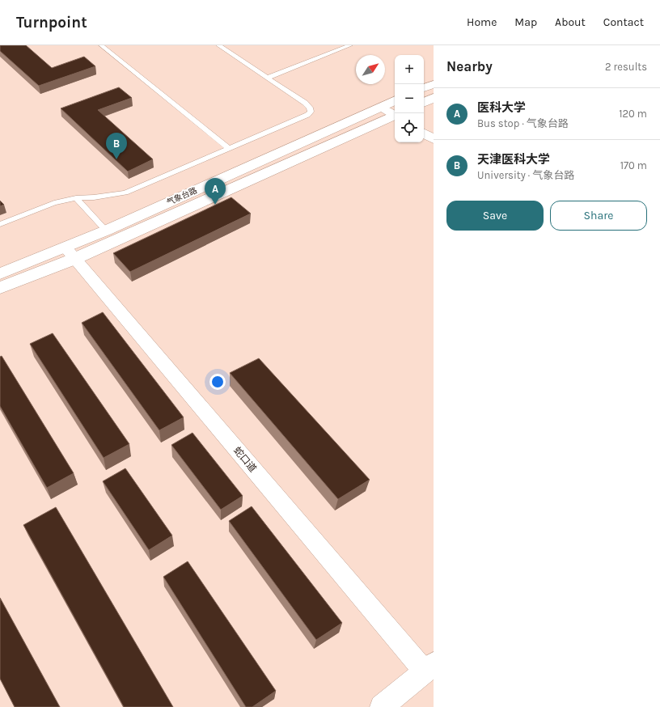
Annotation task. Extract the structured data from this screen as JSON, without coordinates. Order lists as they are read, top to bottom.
{
  "streets": {
    "main road": ["气象台路"],
    "street": ["蛇口道"]
  },
  "crossings": [
    ["气象台路", "蛇口道"]
  ],
  "north": "top right",
  "page": {
    "header": "Turnpoint",
    "nav": [
      "Home",
      "Map",
      "About",
      "Contact"
    ],
    "heading": ["Nearby", "2 results"],
    "map_buttons": ["+", "−"],
    "list": [
      {
        "mark": "A",
        "name": "医科大学",
        "note": "Bus stop · 气象台路",
        "value": "120 m"
      },
      {
        "mark": "B",
        "name": "天津医科大学",
        "note": "University · 气象台路",
        "value": "170 m"
      }
    ],
    "pins": ["B", "A"],
    "buttons": ["Save", "Share"]
  }
}
